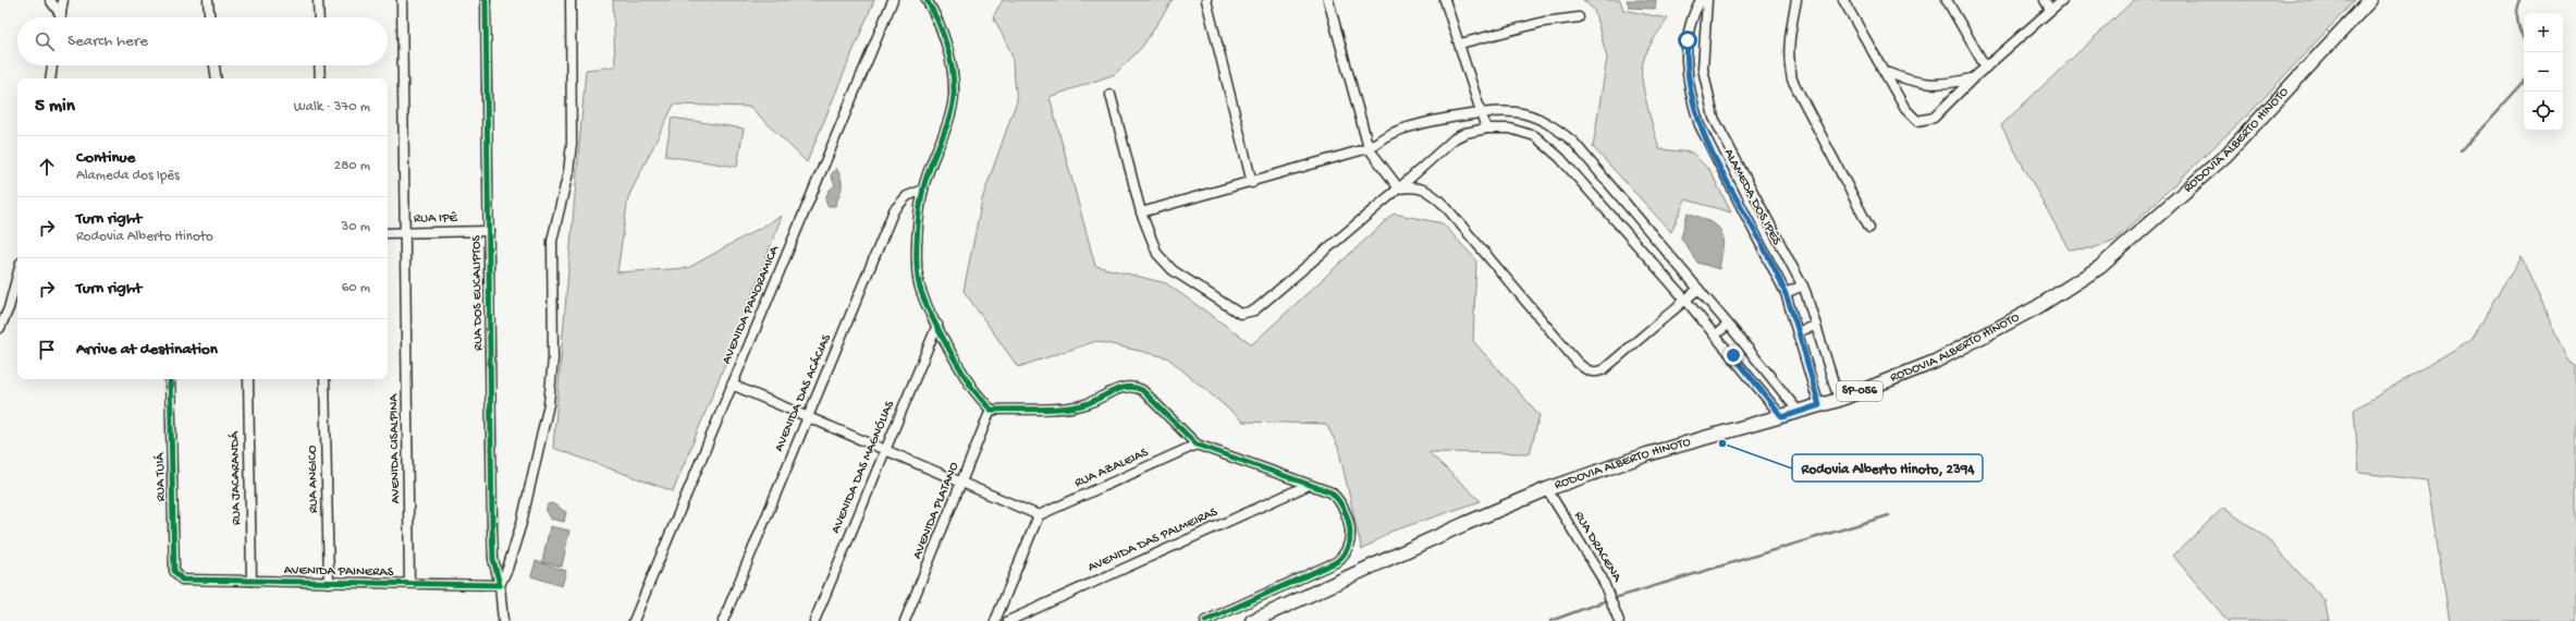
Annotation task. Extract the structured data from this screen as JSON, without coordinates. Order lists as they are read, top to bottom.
{
  "streets": {
    "main road": ["RODOVIA ALBERTO HINOTO", "SP-056"],
    "street": [
      "ALAMEDA DOS IPÊS",
      "RUA IPÊ",
      "RUA DOS EUCALIPTOS",
      "AVENIDA PANORAMICA",
      "AVENIDA DAS ACÁCIAS",
      "AVENIDA CISALPINA",
      "AVENIDA DAS MAGNÓLIAS",
      "RUA AZALEIAS",
      "RUA TUIÁ",
      "RUA JACARANDÁ",
      "RUA ANGICO",
      "AVENIDA PLATANO",
      "AVENIDA DAS PALMEIRAS",
      "RUA DRACENA",
      "AVENIDA PAINERAS"
    ]
  },
  "crossings": [
    ["RODOVIA ALBERTO HINOTO", "ALAMEDA DOS IPÊS"],
    ["RODOVIA ALBERTO HINOTO", "RUA DRACENA"],
    ["RUA IPÊ", "RUA DOS EUCALIPTOS"],
    ["RUA IPÊ", "AVENIDA CISALPINA"],
    ["RUA DOS EUCALIPTOS", "AVENIDA PAINERAS"],
    ["AVENIDA CISALPINA", "AVENIDA PAINERAS"],
    ["RUA TUIÁ", "AVENIDA PAINERAS"],
    ["RUA JACARANDÁ", "AVENIDA PAINERAS"],
    ["RUA ANGICO", "AVENIDA PAINERAS"]
  ],
  "places": ["Rodovia Alberto Hinoto, 2394"],
  "page": {
    "map_buttons": ["+", "−"],
    "search": "Search here",
    "heading": ["5 min", "Walk · 370 m"],
    "list": [
      ["Continue", "Alameda dos Ipês", "280 m"],
      ["Turn right", "Rodovia Alberto Hinoto", "30 m"],
      ["Turn right", "60 m"],
      "Arrive at destination"
    ]
  }
}
